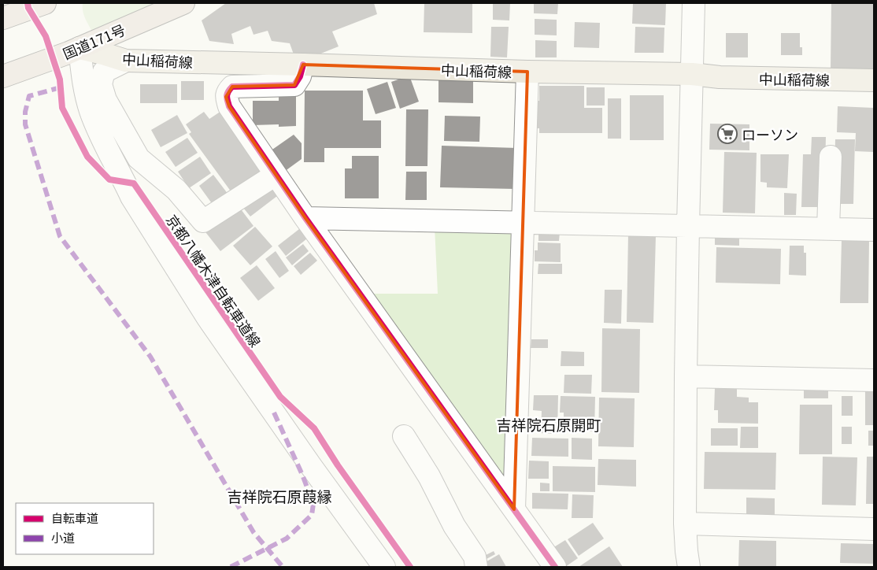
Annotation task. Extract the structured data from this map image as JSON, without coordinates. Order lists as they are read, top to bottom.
{
  "streets": {
    "highway": ["国道171号"],
    "main road": ["中山稲荷線"],
    "cycle path": ["京都八幡木津自転車道線"]
  },
  "crossings": [
    ["国道171号", "中山稲荷線"]
  ],
  "districts": ["吉祥院石原開町", "吉祥院石原葭縁"],
  "places": {
    "supermarket": ["ローソン"]
  },
  "legend": ["自転車道", "小道"]
}
